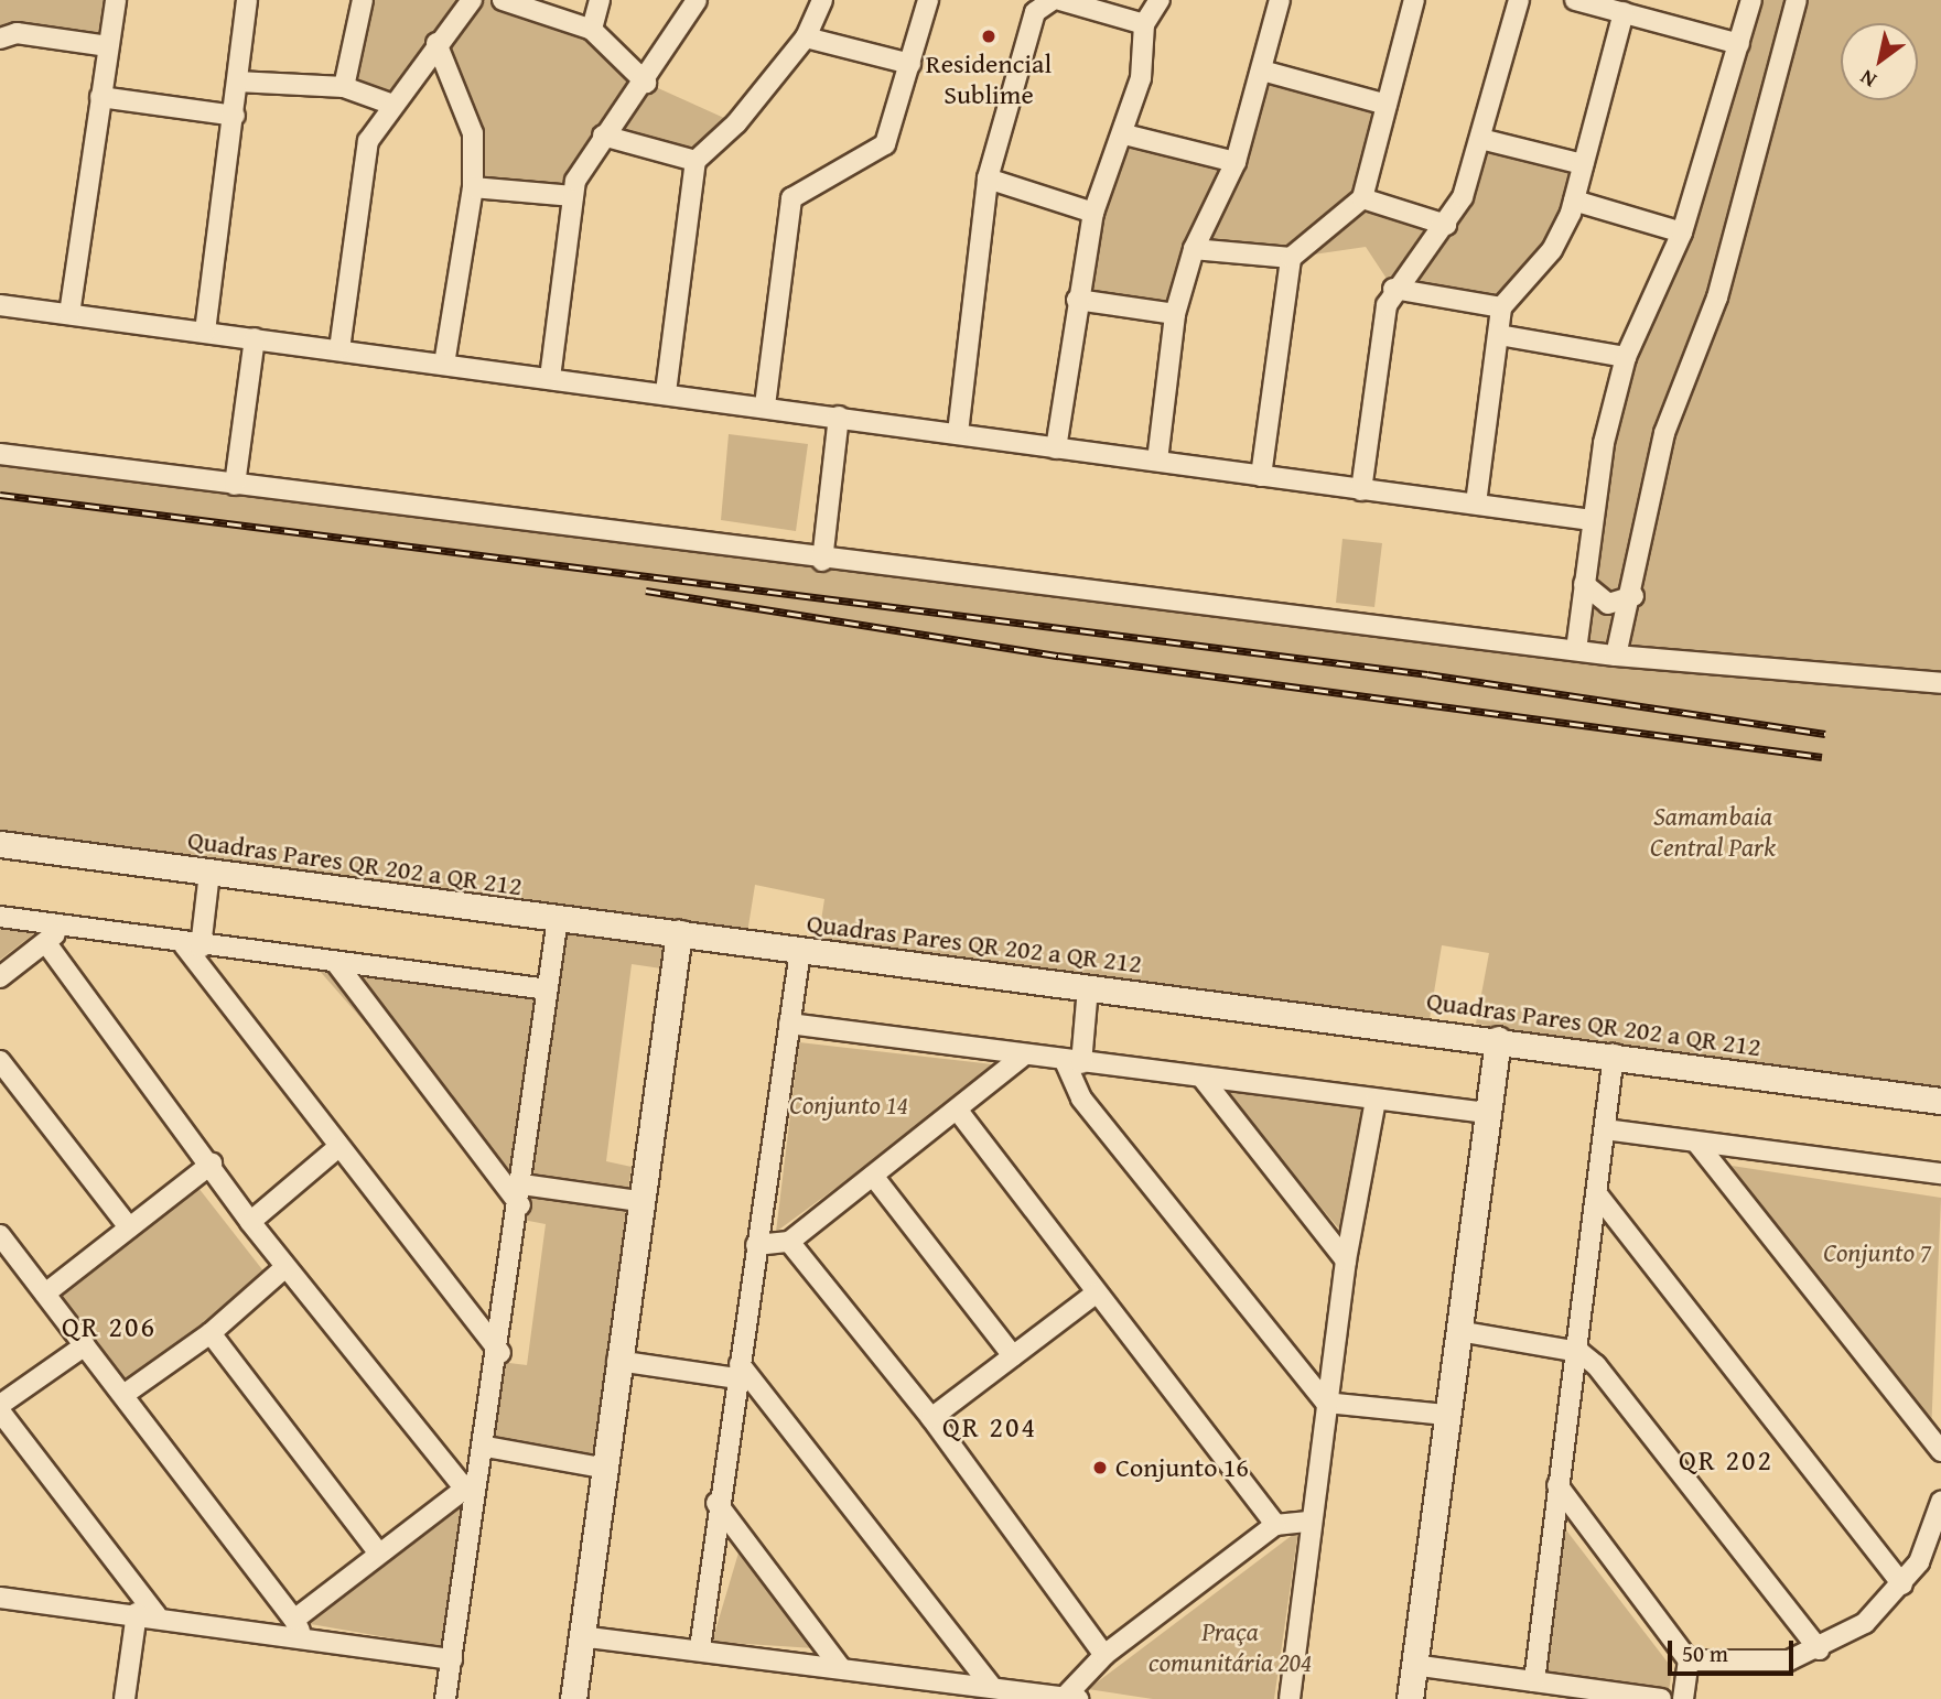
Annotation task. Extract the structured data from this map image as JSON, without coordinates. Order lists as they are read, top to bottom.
{
  "streets": {
    "street": ["Quadras Pares QR 202 a QR 212"]
  },
  "districts": ["QR 206", "QR 204", "QR 202"],
  "parks": [
    "Samambaia Central Park",
    "Conjunto 14",
    "Conjunto 7",
    "Praça comunitária 204"
  ],
  "places": ["Residencial Sublime", "Conjunto 16"],
  "scale_bar": "50 m",
  "north": "bottom left"
}
